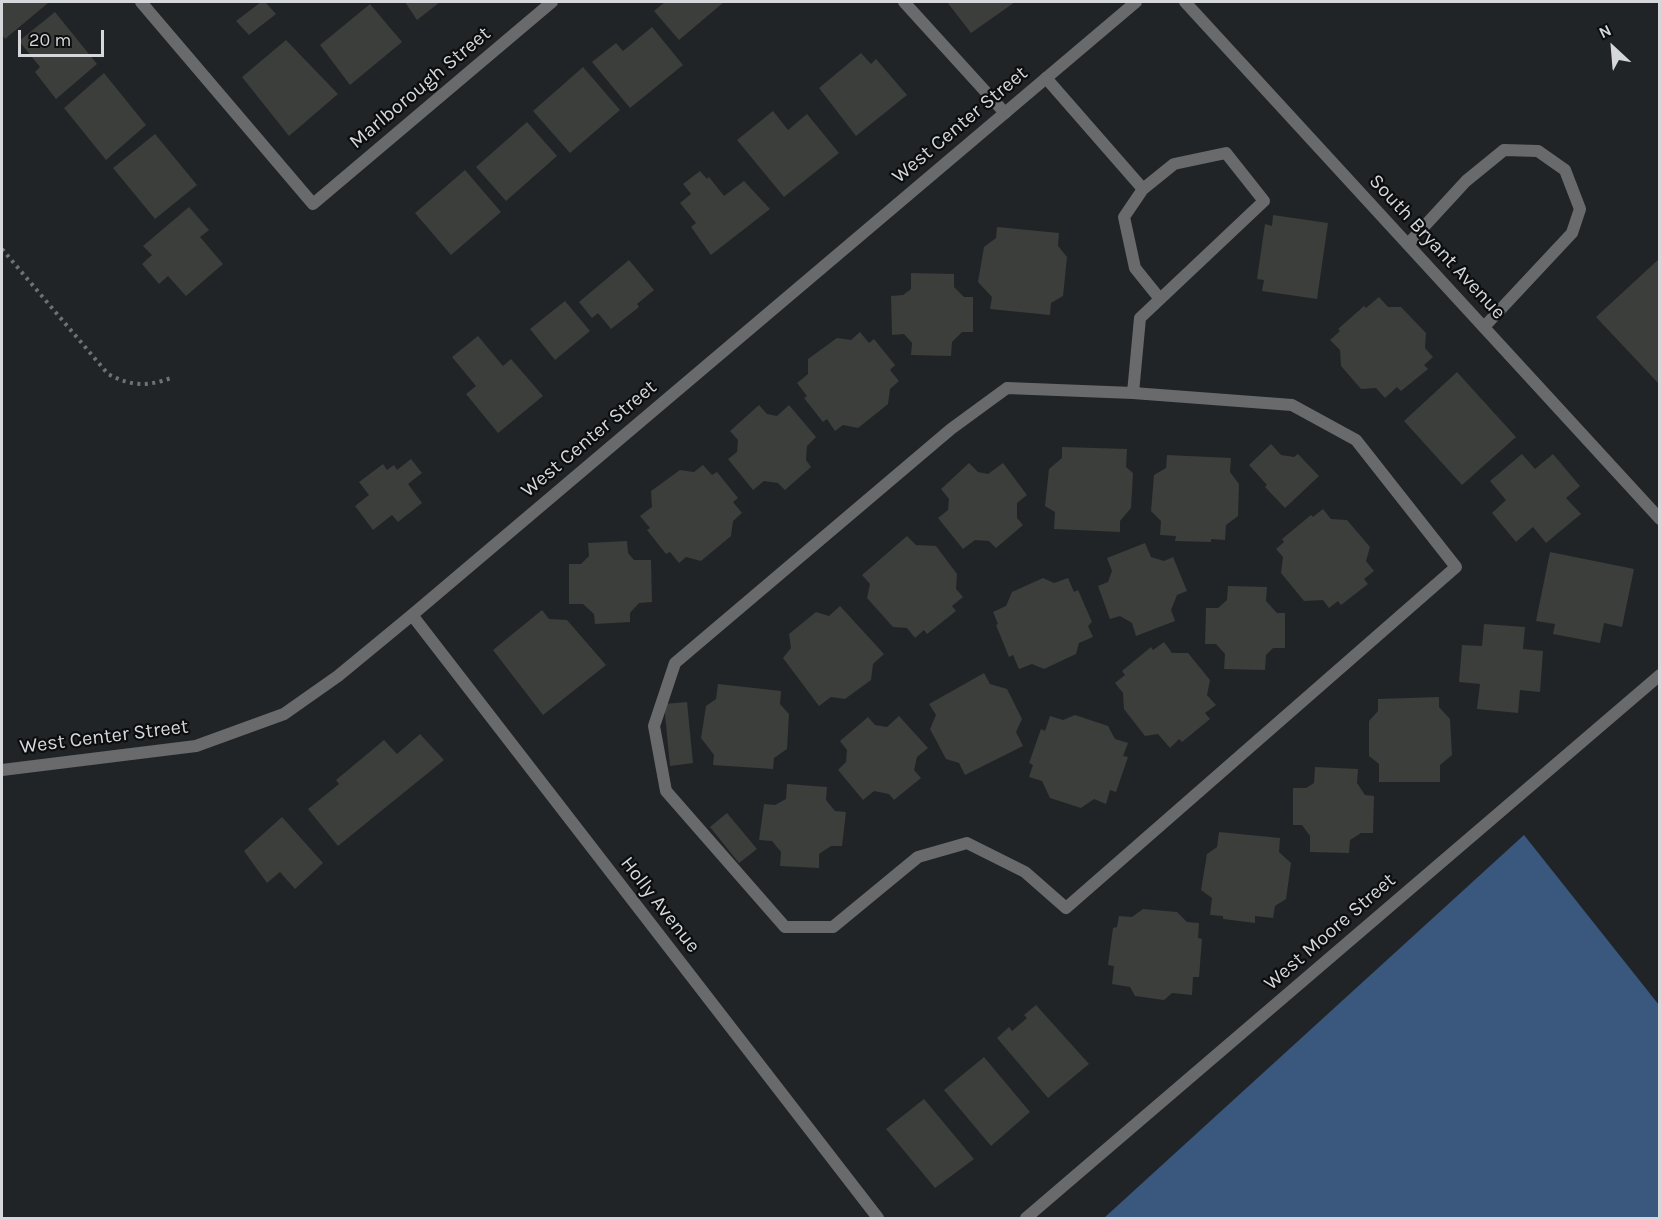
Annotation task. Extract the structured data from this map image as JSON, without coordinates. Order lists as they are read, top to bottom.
{
  "streets": {
    "street": [
      "Marlborough Street",
      "West Center Street",
      "South Bryant Avenue",
      "Holly Avenue",
      "West Moore Street"
    ]
  },
  "crossings": [
    ["West Center Street", "Holly Avenue"]
  ],
  "scale_bar": "20 m",
  "north": "top left"
}
